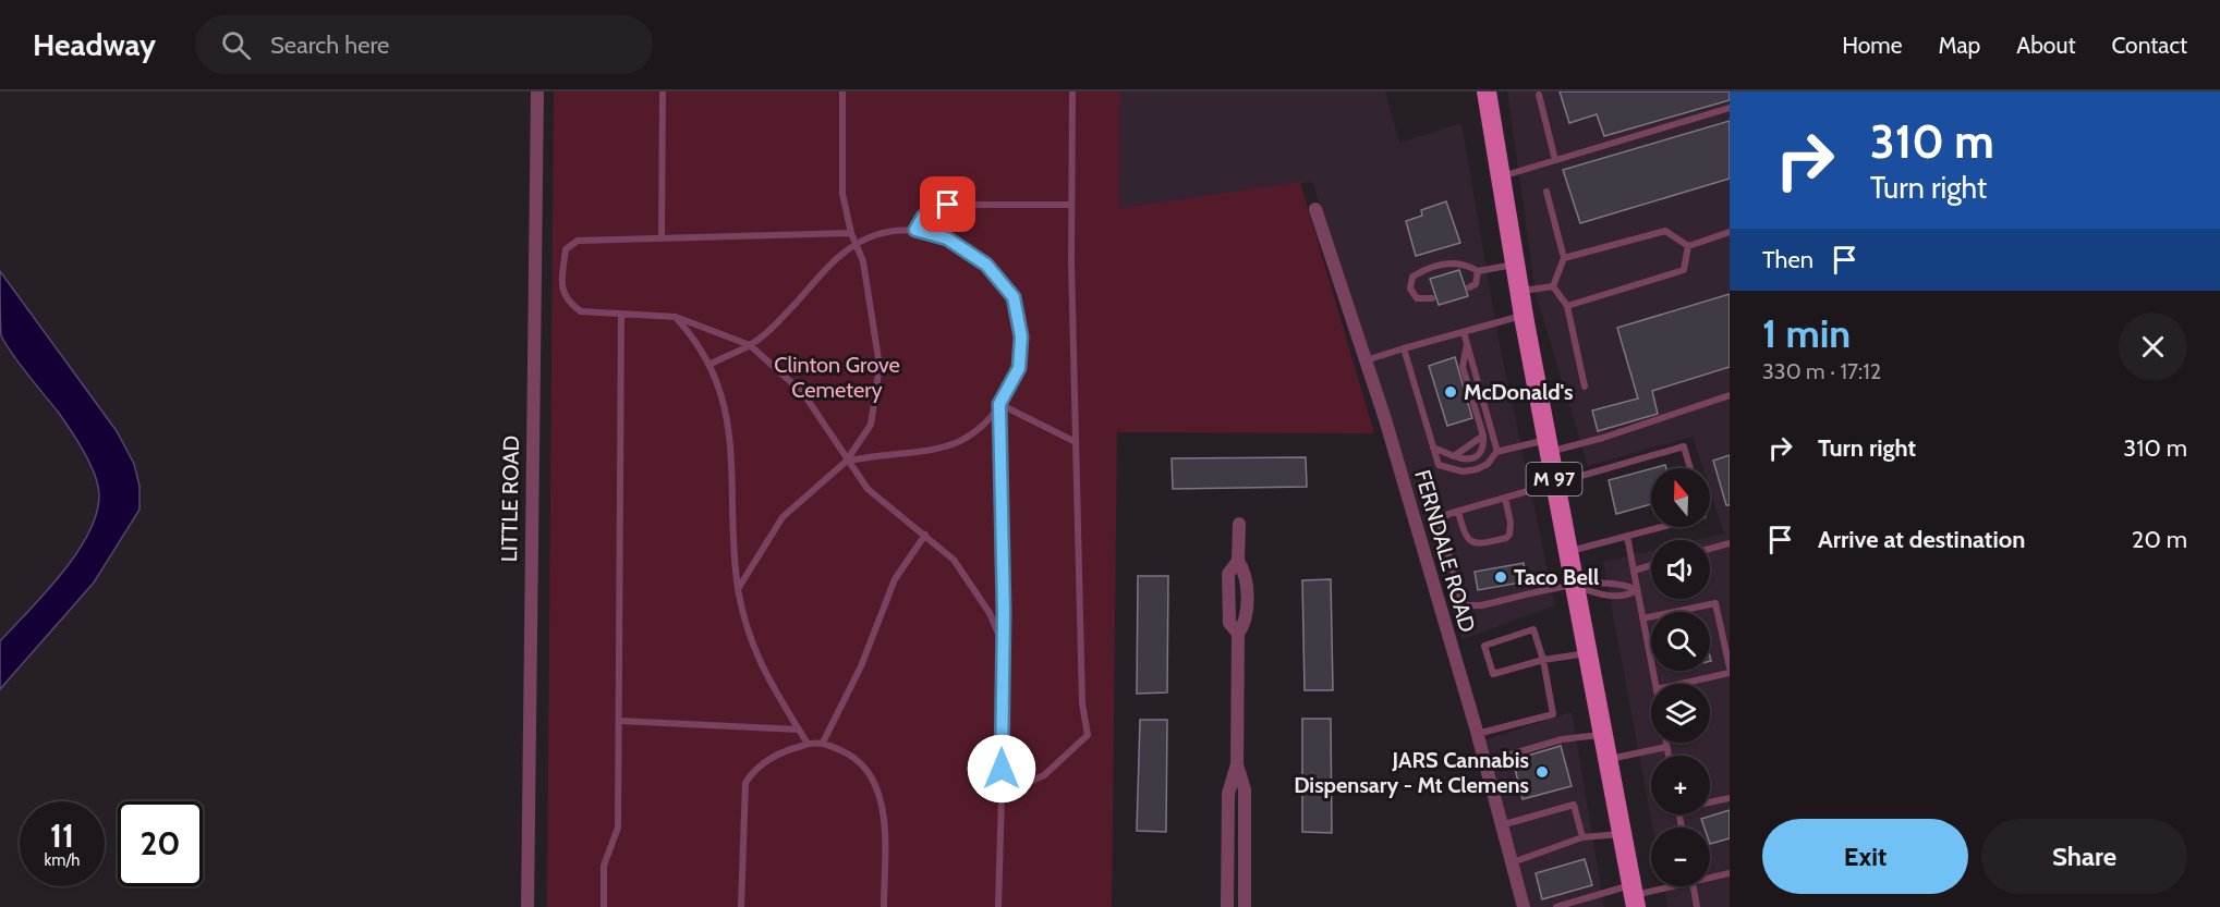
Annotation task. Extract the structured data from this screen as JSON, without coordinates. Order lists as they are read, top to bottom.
{
  "streets": {
    "main road": ["M 97"],
    "street": ["LITTLE ROAD", "FERNDALE ROAD"]
  },
  "parks": ["Clinton Grove Cemetery"],
  "places": ["McDonald's", "Taco Bell", "JARS Cannabis Dispensary - Mt Clemens"],
  "north": "top",
  "page": {
    "header": "Headway",
    "search": "Search here",
    "nav": [
      "Home",
      "Map",
      "About",
      "Contact"
    ],
    "turn": ["310 m", "Turn right"],
    "then": "Then",
    "heading": ["1 min", "330 m · 17:12"],
    "list": [
      {
        "name": "Turn right",
        "value": "310 m"
      },
      {
        "name": "Arrive at destination",
        "value": "20 m"
      }
    ],
    "map_buttons": ["+", "−"],
    "speed": "11 km/h",
    "limit": "20",
    "buttons": ["Exit", "Share"]
  }
}
